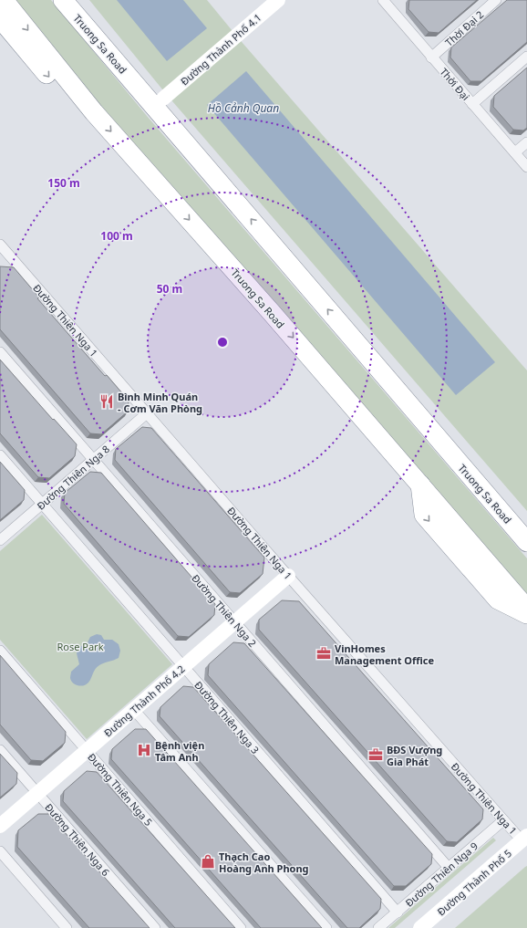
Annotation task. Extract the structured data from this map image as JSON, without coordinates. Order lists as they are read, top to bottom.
{
  "streets": {
    "highway": ["Truong Sa Road"],
    "street": [
      "Thời Đại 2",
      "Đường Thành Phố 4.1",
      "Thời Đại",
      "Đường Thiên Nga 1",
      "Đường Thiên Nga 8",
      "Đường Thiên Nga 2",
      "Đường Thành Phố 4.2",
      "Đường Thiên Nga 3",
      "Đường Thiên Nga 5",
      "Đường Thiên Nga 6",
      "Đường Thiên Nga 9",
      "Đường Thành Phố 5"
    ]
  },
  "crossings": [
    ["Thời Đại 2", "Thời Đại"],
    ["Truong Sa Road", "Đường Thành Phố 4.1"],
    ["Đường Thiên Nga 1", "Đường Thiên Nga 8"],
    ["Đường Thiên Nga 1", "Đường Thành Phố 4.2"],
    ["Đường Thiên Nga 1", "Đường Thiên Nga 9"],
    ["Đường Thiên Nga 1", "Đường Thành Phố 5"],
    ["Đường Thiên Nga 8", "Đường Thiên Nga 2"],
    ["Đường Thiên Nga 8", "Đường Thiên Nga 3"],
    ["Đường Thiên Nga 2", "Đường Thành Phố 4.2"],
    ["Đường Thiên Nga 2", "Đường Thiên Nga 9"],
    ["Đường Thành Phố 4.2", "Đường Thiên Nga 3"],
    ["Đường Thành Phố 4.2", "Đường Thiên Nga 5"],
    ["Đường Thành Phố 4.2", "Đường Thiên Nga 6"],
    ["Đường Thiên Nga 3", "Đường Thiên Nga 9"]
  ],
  "water": ["Hồ Cảnh Quan"],
  "parks": ["Rose Park"],
  "places": {
    "restaurant": ["Bình Minh Quán - Cơm Văn Phòng"],
    "office": ["VinHomes Management Office", "BĐS Vượng Gia Phát"],
    "hospital": ["Bệnh viện Tâm Anh"],
    "shop": ["Thạch Cao Hoàng Anh Phong"]
  },
  "rings": ["150 m", "100 m", "50 m"]
}
